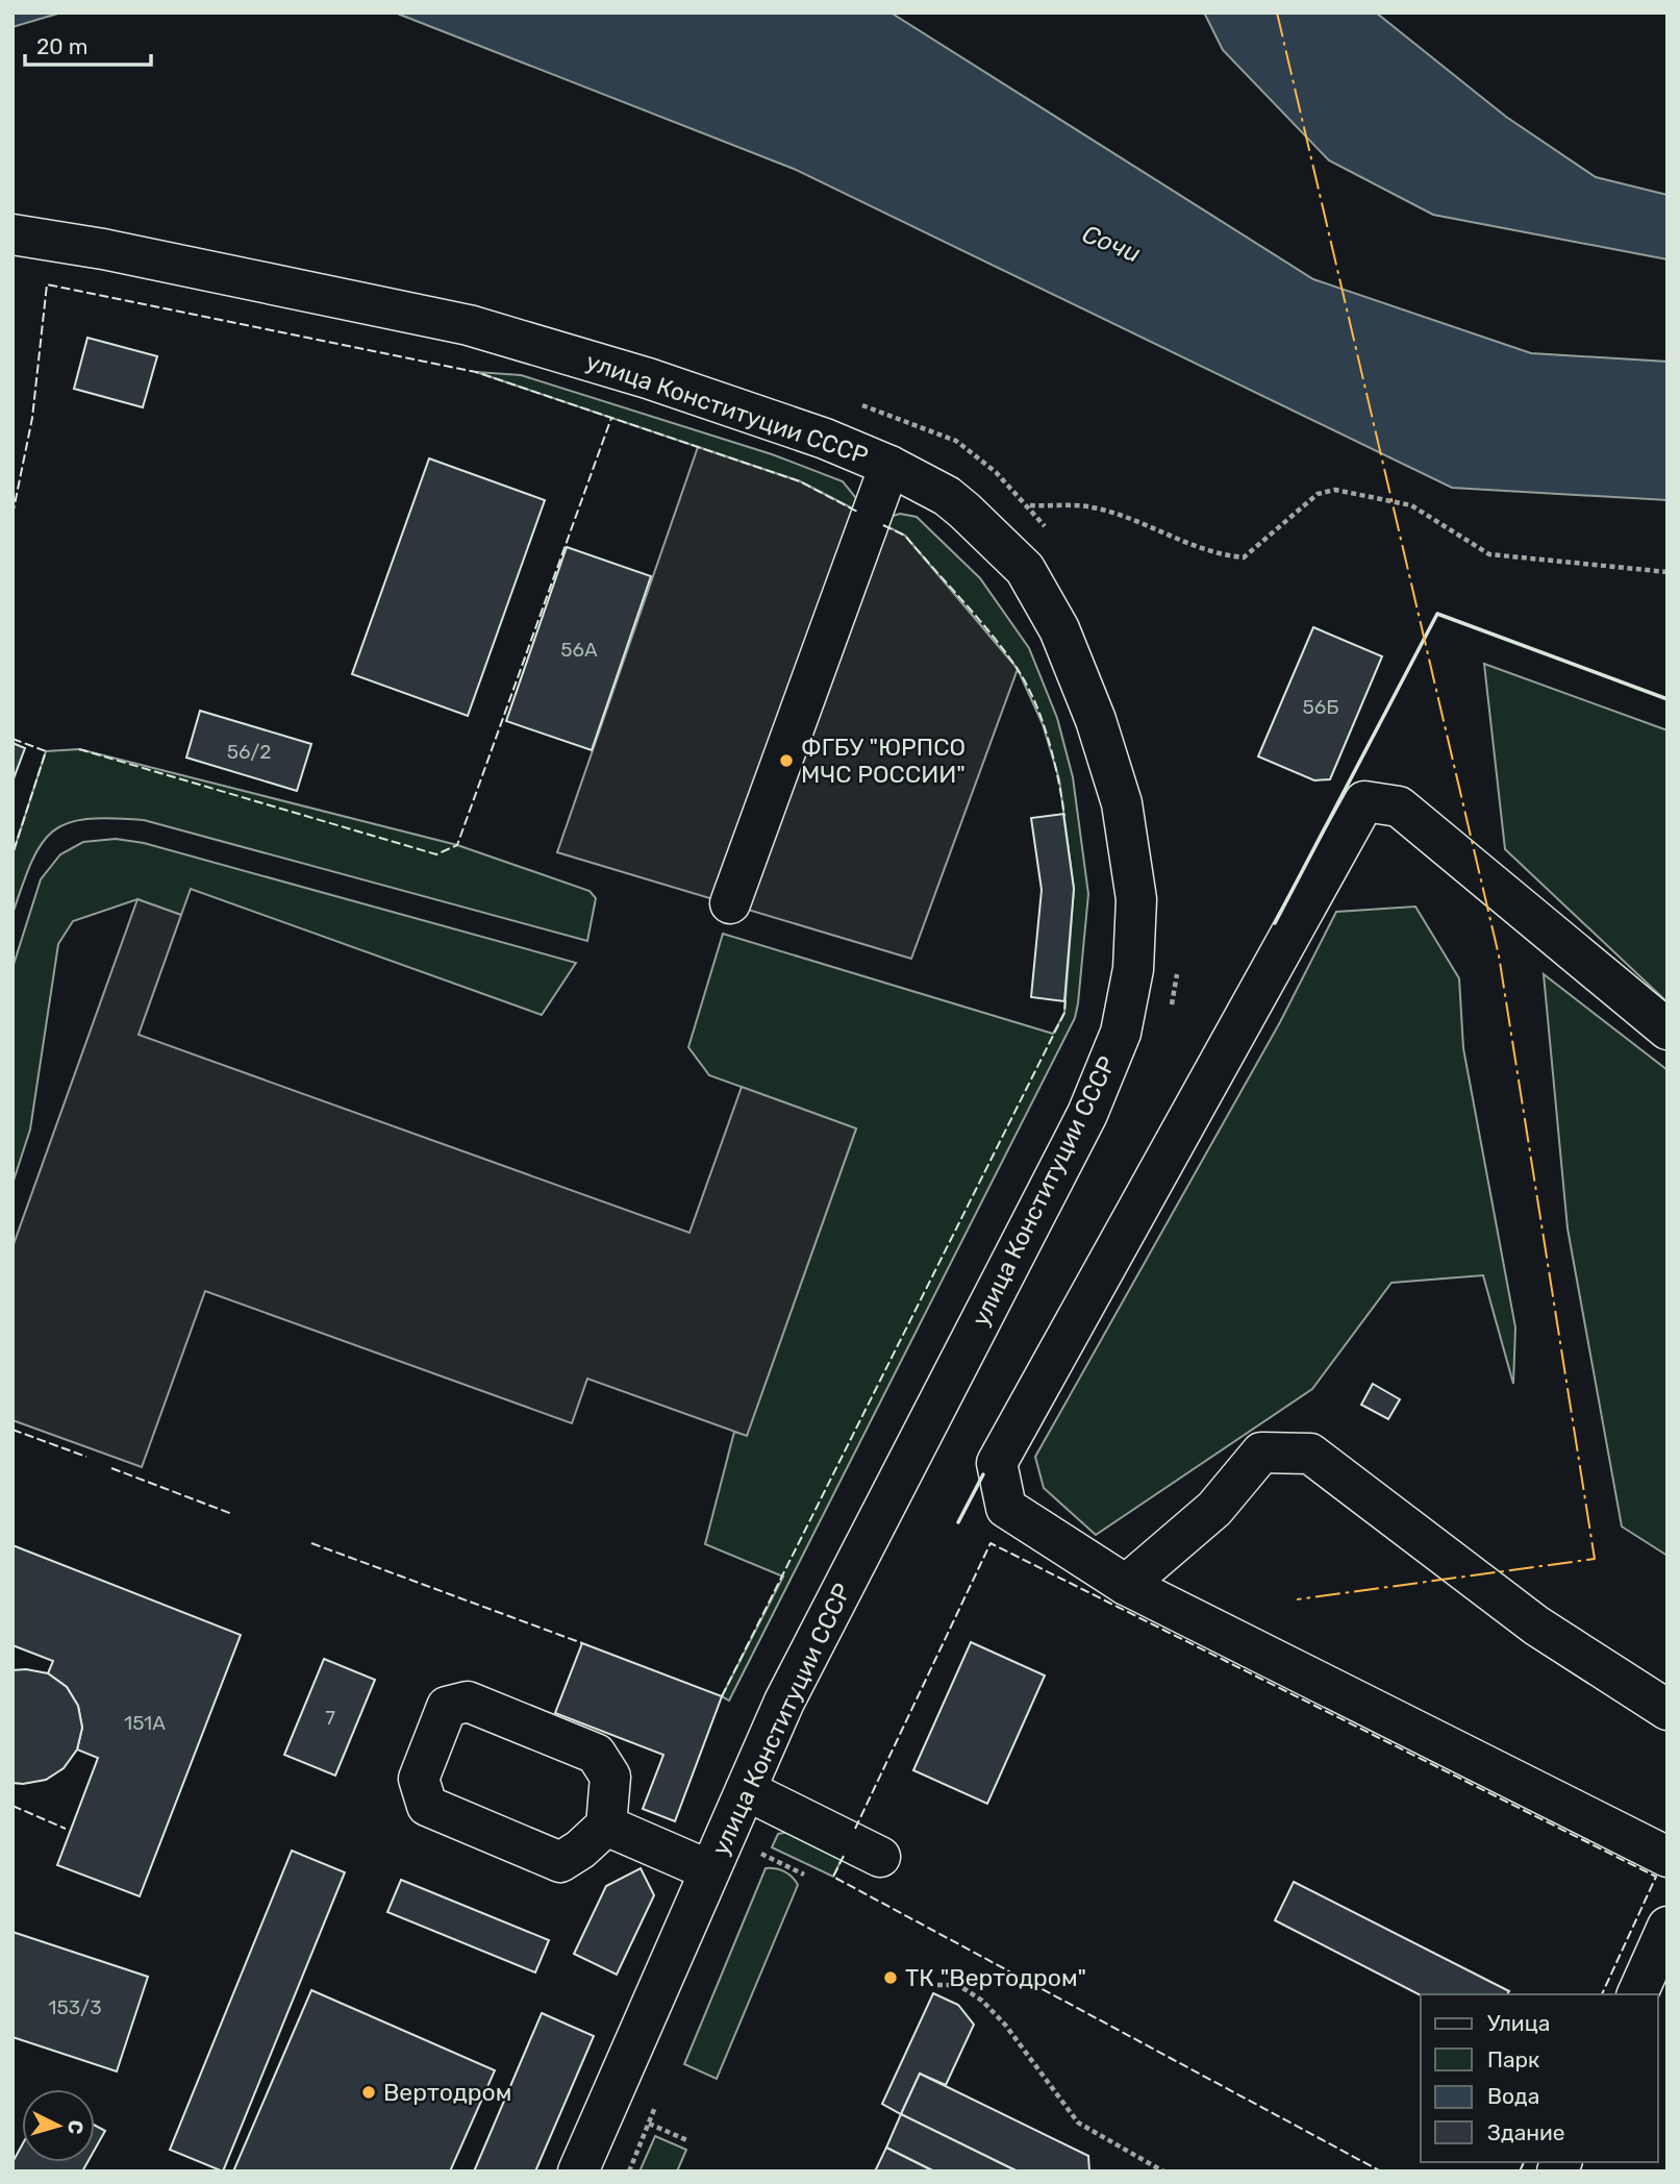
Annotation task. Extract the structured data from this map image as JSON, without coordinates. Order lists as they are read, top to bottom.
{
  "streets": {
    "street": ["улица Конституции СССР"]
  },
  "water": ["Сочи"],
  "places": ["ФГБУ \"ЮРПСО МЧС РОССИИ\"", "ТК \"Вертодром\"", "Вертодром"],
  "house_numbers": [
    "56А",
    "56Б",
    "56/2",
    "7",
    "151А",
    "153/3"
  ],
  "legend": [
    "Улица",
    "Парк",
    "Вода",
    "Здание"
  ],
  "scale_bar": "20 m",
  "north": "right"
}
